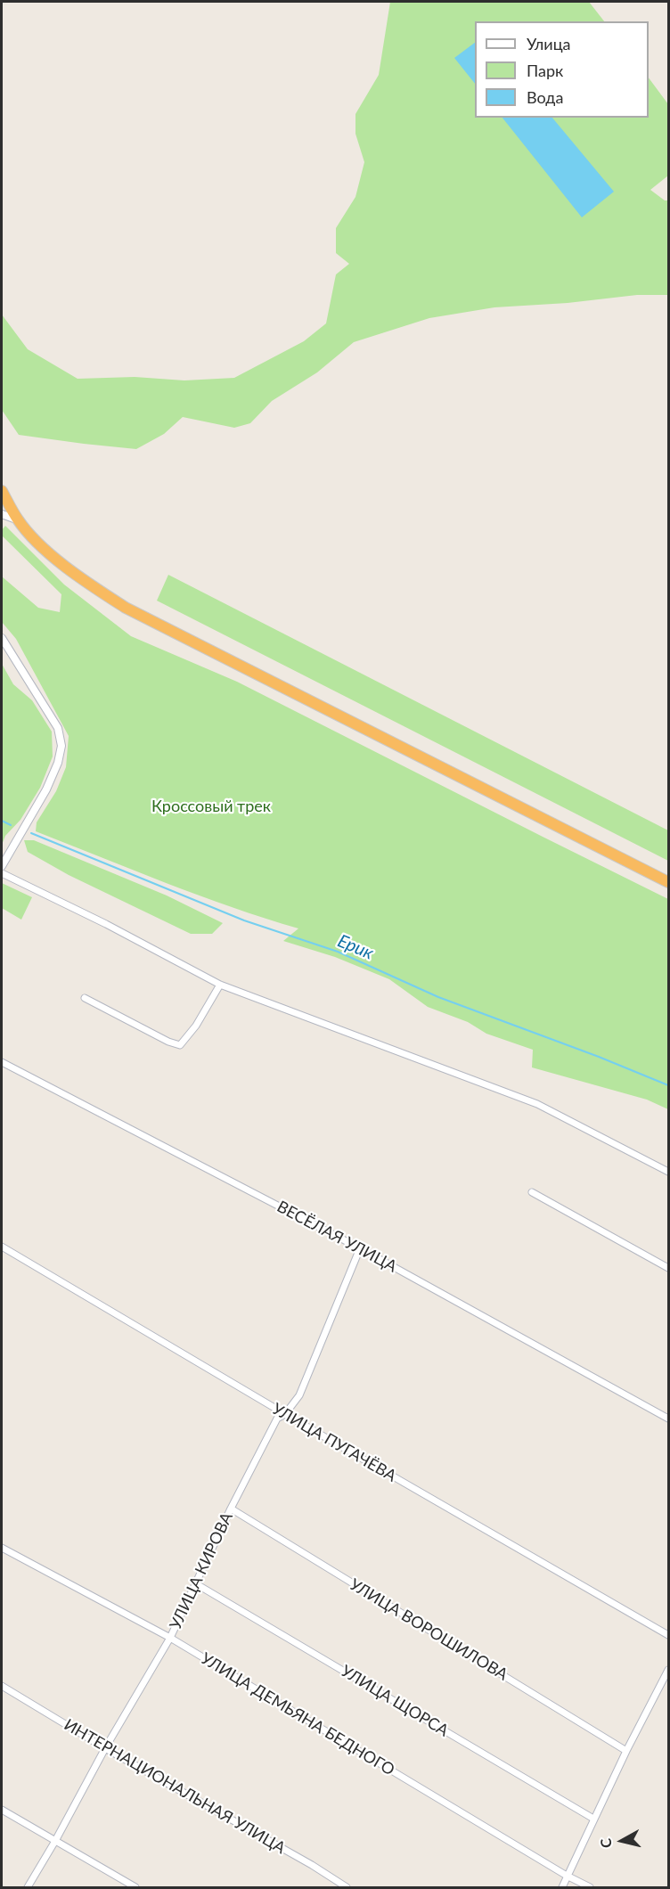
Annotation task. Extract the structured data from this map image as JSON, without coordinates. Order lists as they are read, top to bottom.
{
  "streets": {
    "street": [
      "ВЕСЁЛАЯ УЛИЦА",
      "УЛИЦА ПУГАЧЁВА",
      "УЛИЦА КИРОВА",
      "УЛИЦА ВОРОШИЛОВА",
      "УЛИЦА ЩОРСА",
      "УЛИЦА ДЕМЬЯНА БЕДНОГО",
      "ИНТЕРНАЦИОНАЛЬНАЯ УЛИЦА"
    ]
  },
  "crossings": [
    ["ВЕСЁЛАЯ УЛИЦА", "УЛИЦА КИРОВА"],
    ["УЛИЦА ПУГАЧЁВА", "УЛИЦА КИРОВА"],
    ["УЛИЦА КИРОВА", "УЛИЦА ВОРОШИЛОВА"],
    ["УЛИЦА КИРОВА", "УЛИЦА ЩОРСА"],
    ["УЛИЦА КИРОВА", "УЛИЦА ДЕМЬЯНА БЕДНОГО"],
    ["УЛИЦА КИРОВА", "ИНТЕРНАЦИОНАЛЬНАЯ УЛИЦА"]
  ],
  "water": ["Ерик"],
  "parks": ["Кроссовый трек"],
  "legend": ["Улица", "Парк", "Вода"],
  "north": "left"
}
